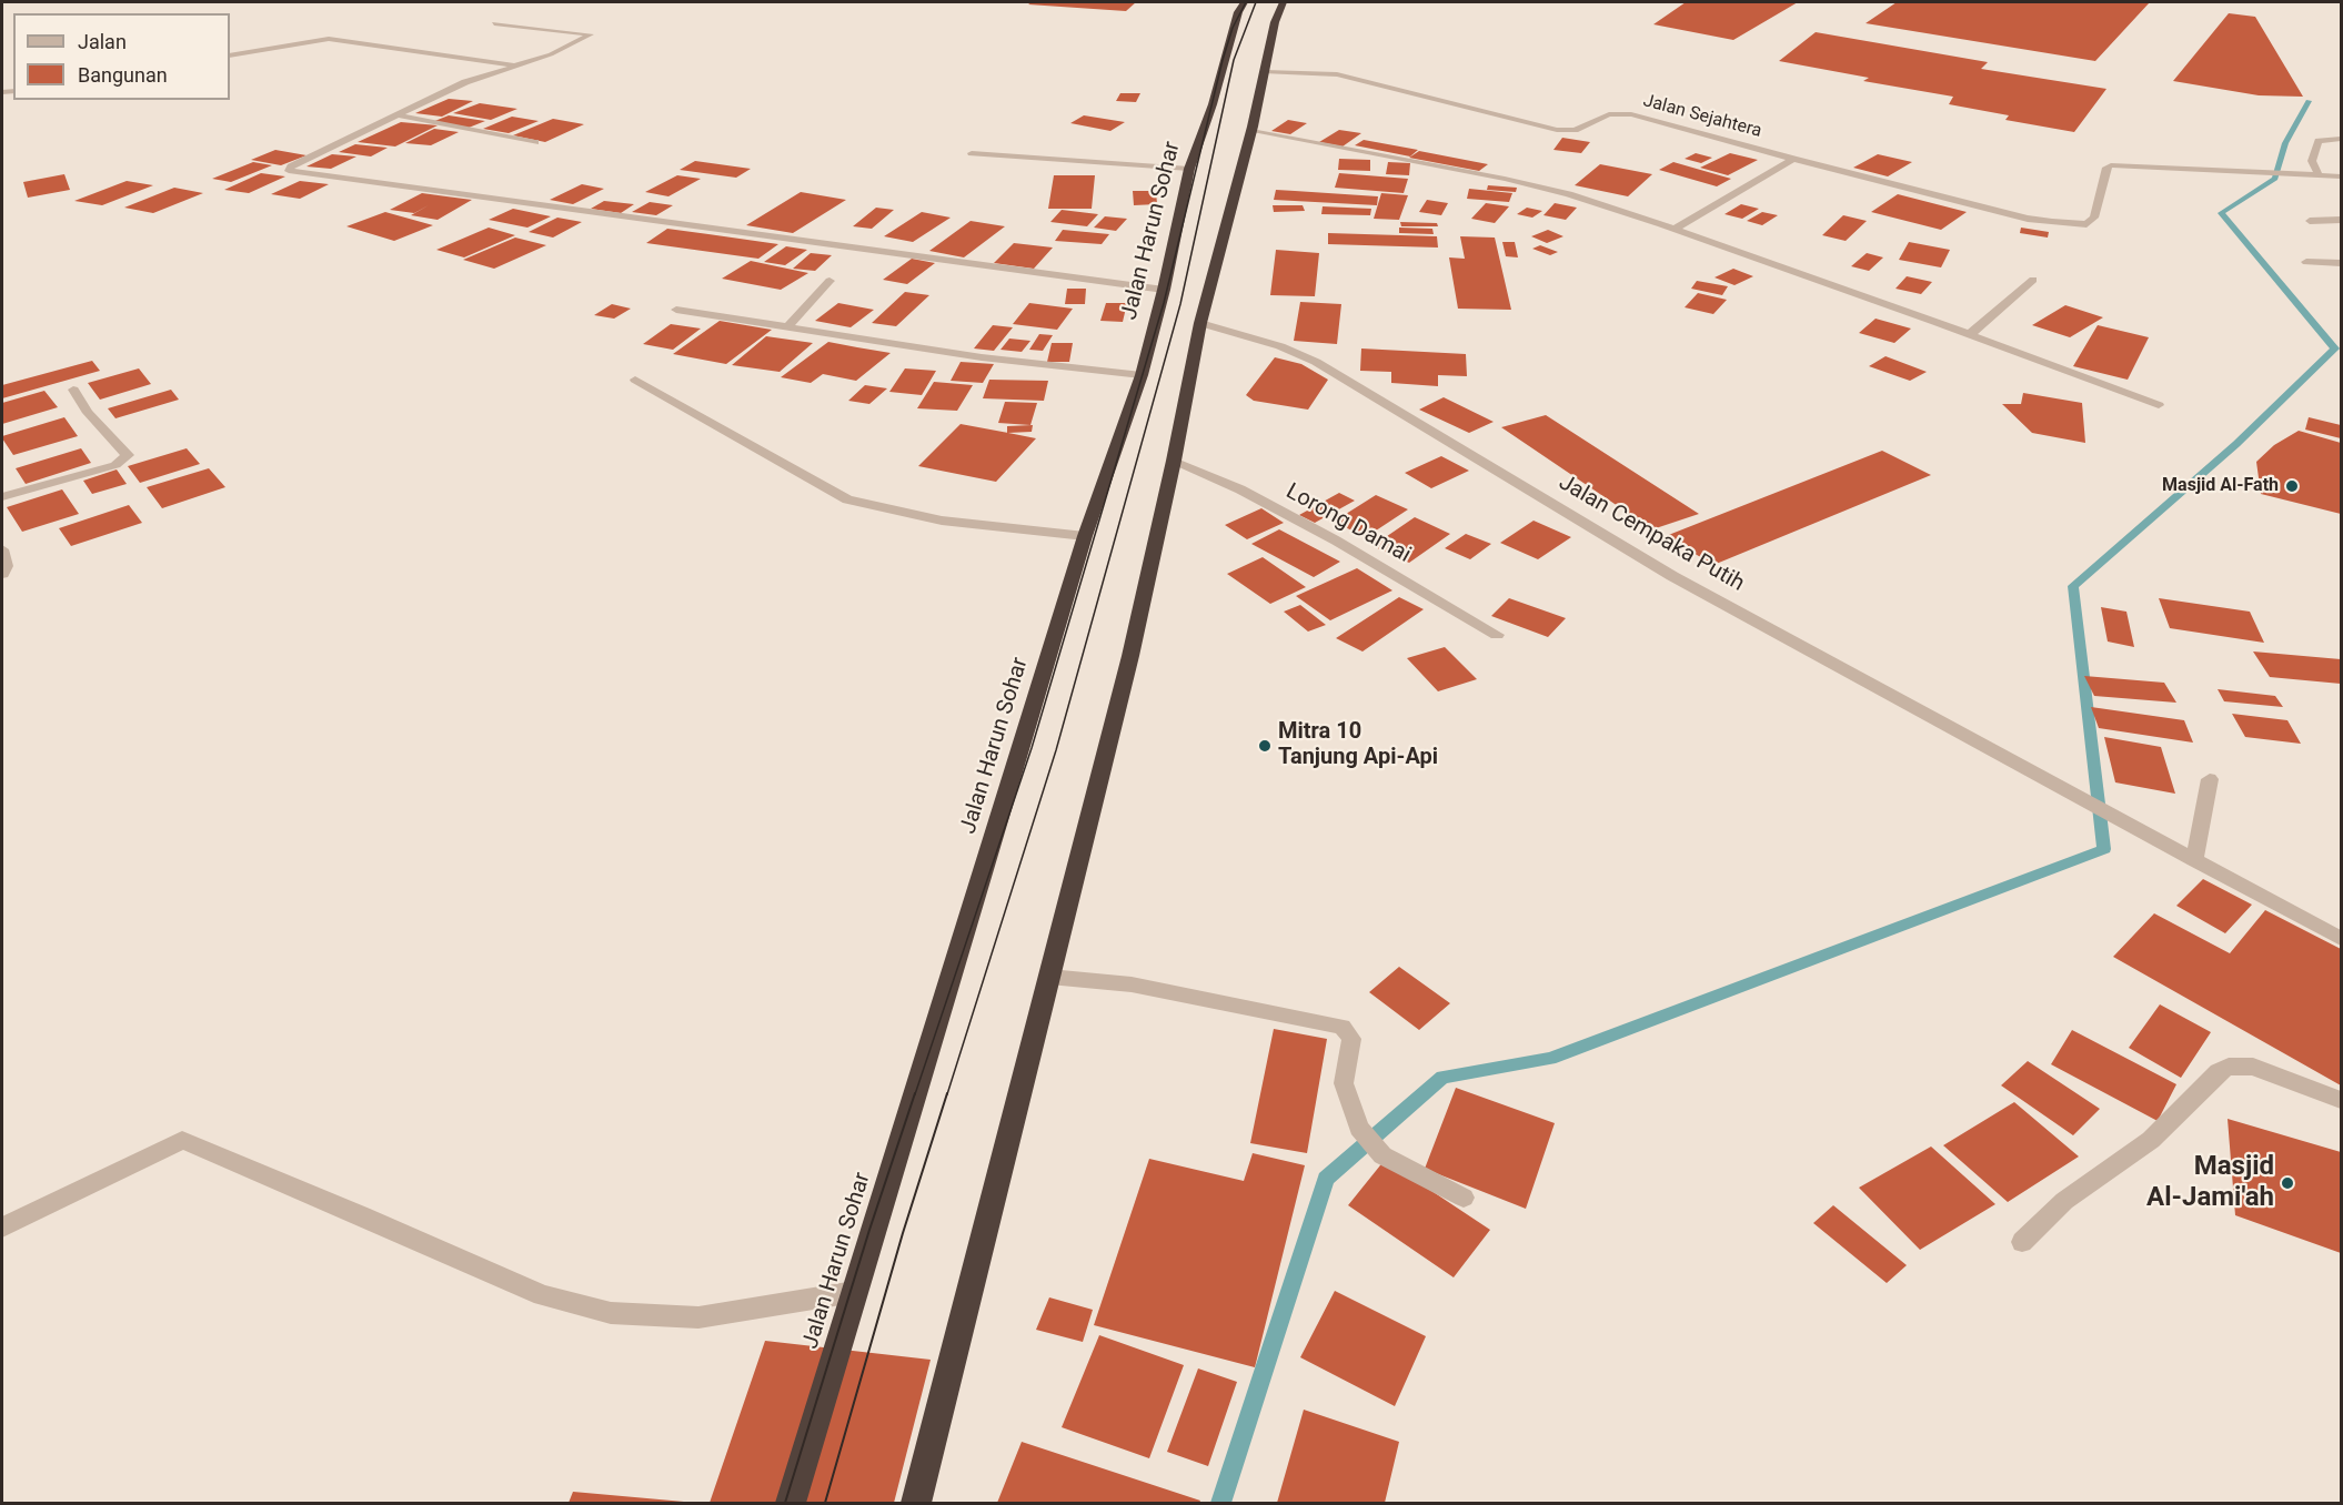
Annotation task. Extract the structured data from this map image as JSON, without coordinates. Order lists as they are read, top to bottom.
{
  "streets": {
    "highway": ["Jalan Harun Sohar"],
    "street": ["Jalan Sejahtera", "Lorong Damai", "Jalan Cempaka Putih"]
  },
  "places": ["Masjid Al-Fath", "Mitra 10 Tanjung Api-Api", "Masjid Al-Jami'ah"],
  "legend": ["Jalan", "Bangunan"]
}
